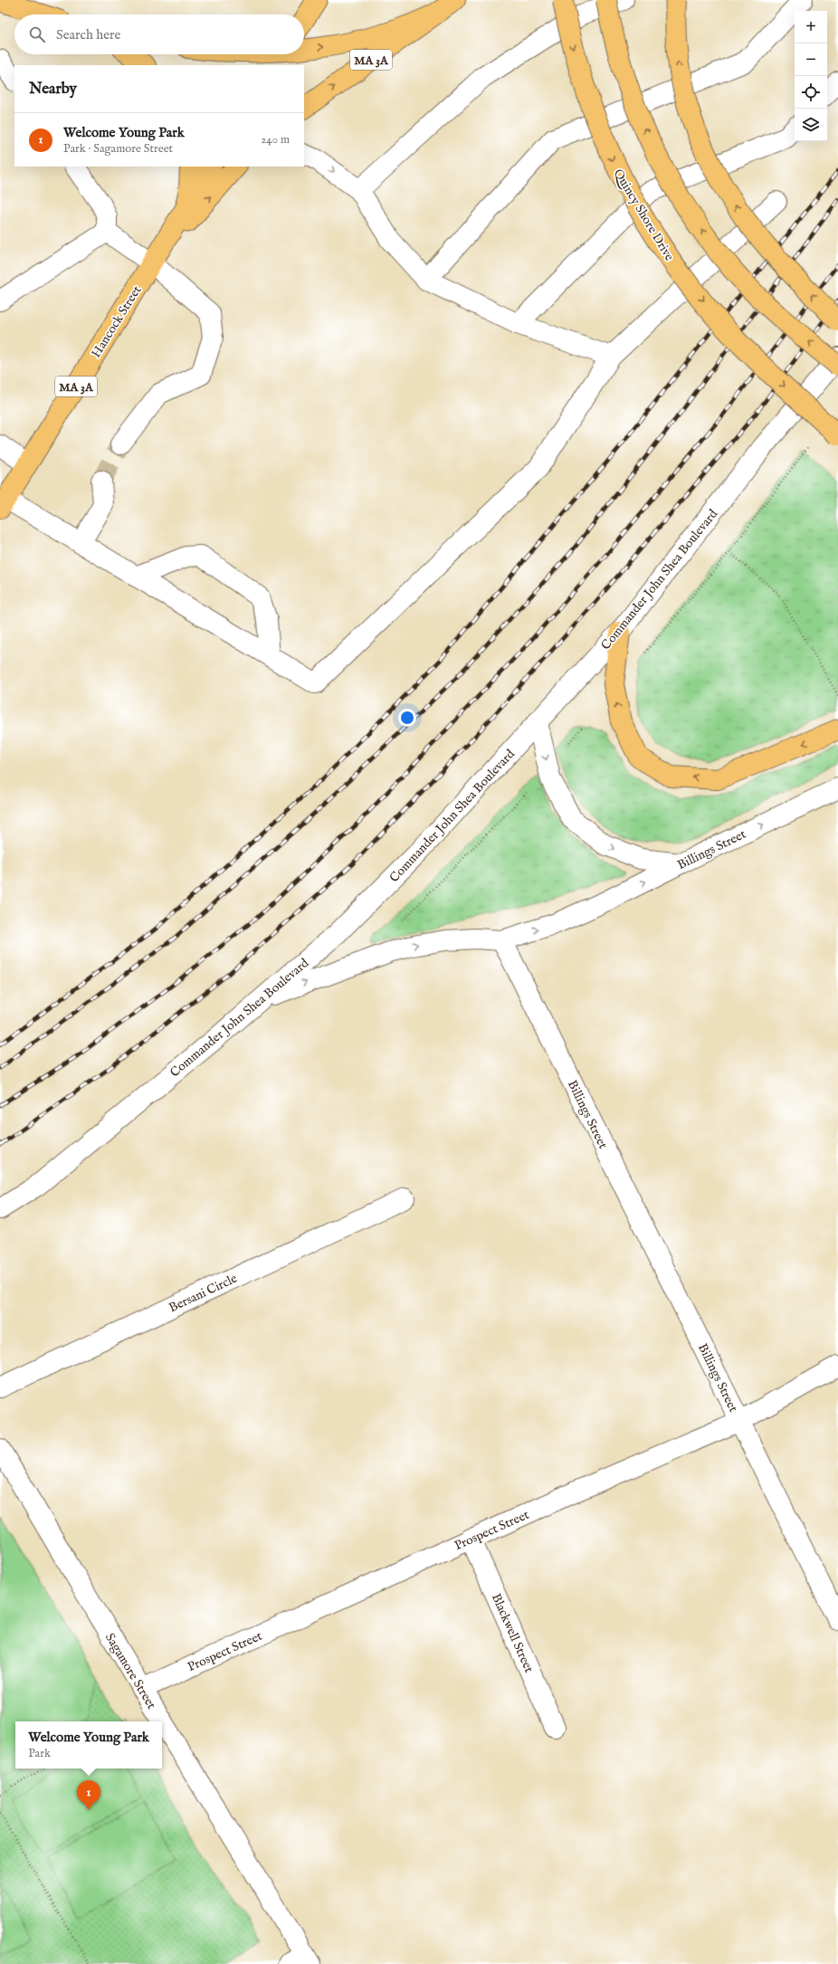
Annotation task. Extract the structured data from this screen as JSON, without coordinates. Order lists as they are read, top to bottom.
{
  "streets": {
    "main road": ["MA 3A", "Quincy Shore Drive", "Hancock Street"],
    "street": [
      "Commander John Shea Boulevard",
      "Billings Street",
      "Bersani Circle",
      "Prospect Street",
      "Blackwell Street",
      "Sagamore Street"
    ]
  },
  "crossings": [
    ["Billings Street", "Prospect Street"],
    ["Prospect Street", "Blackwell Street"],
    ["Prospect Street", "Sagamore Street"]
  ],
  "page": {
    "map_buttons": ["+", "−"],
    "search": "Search here",
    "heading": "Nearby",
    "list": [
      {
        "mark": "1",
        "name": "Welcome Young Park",
        "note": "Park · Sagamore Street",
        "value": "240 m"
      }
    ],
    "popup": ["Welcome Young Park", "Park"],
    "pins": "1"
  }
}
